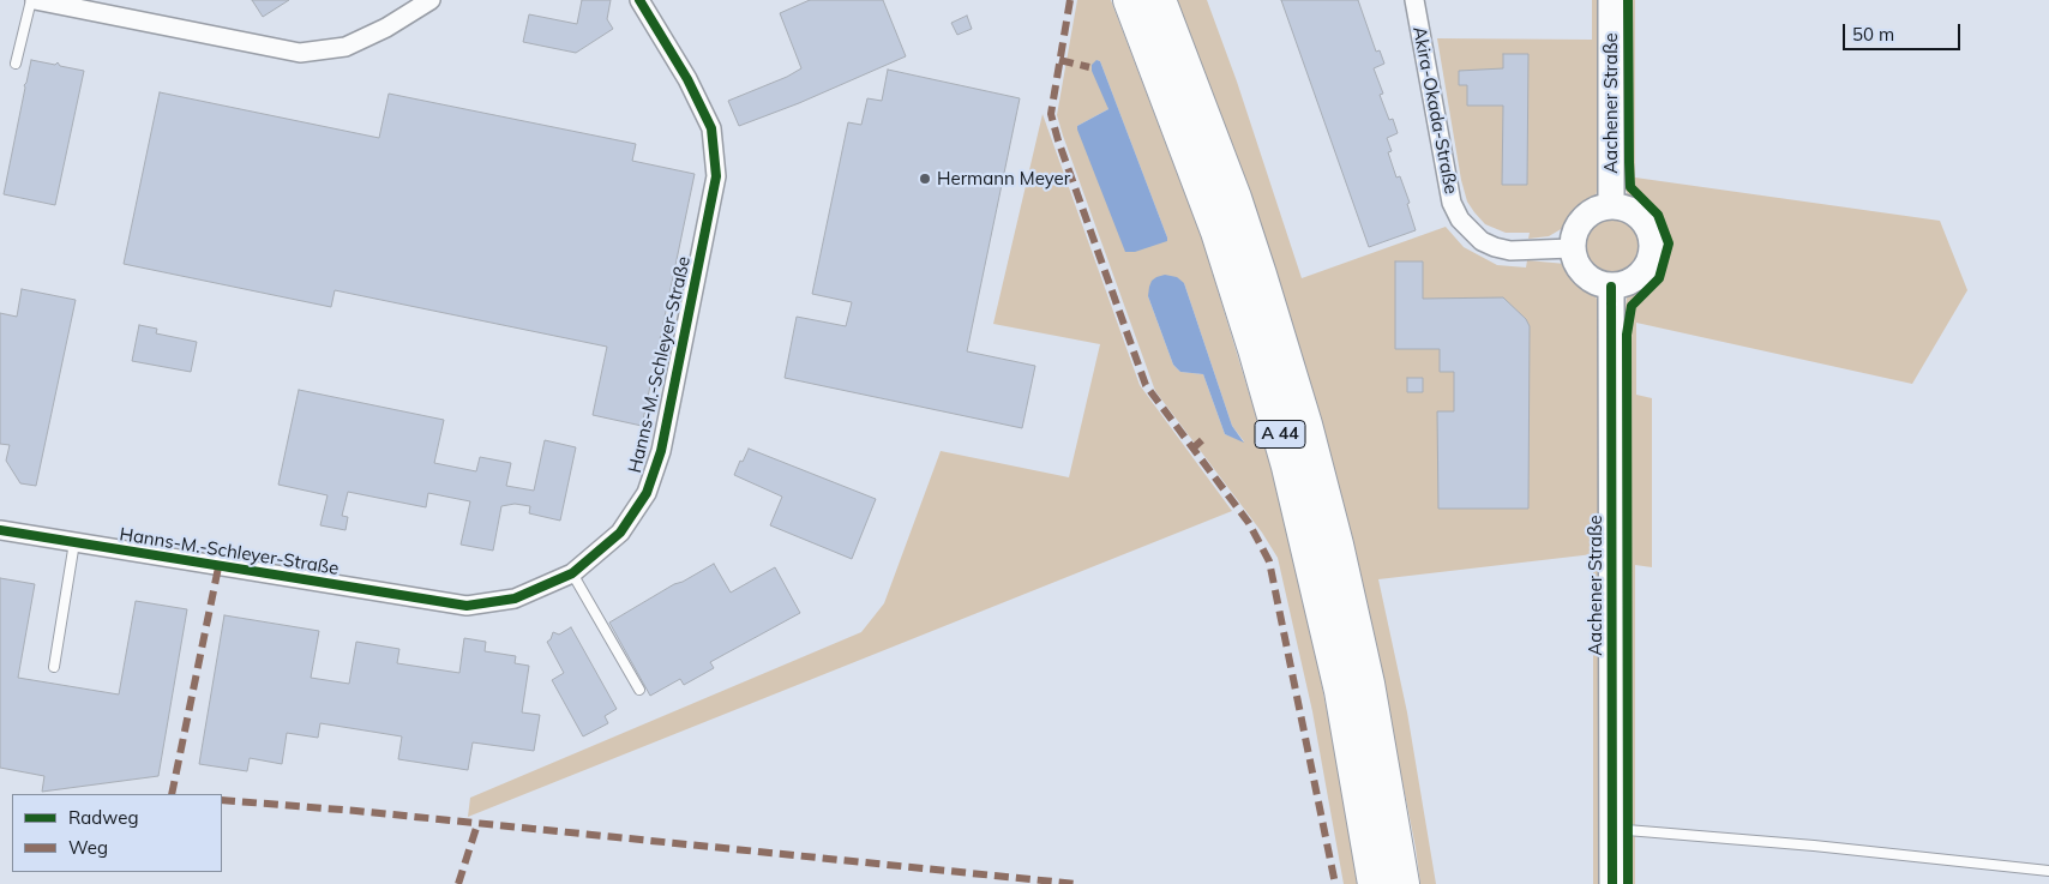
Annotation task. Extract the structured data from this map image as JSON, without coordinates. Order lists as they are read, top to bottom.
{
  "streets": {
    "highway": ["A 44"],
    "street": ["Aachener Straße", "Akira-Okada-Straße", "Hanns-M.-Schleyer-Straße"]
  },
  "crossings": [
    ["Aachener Straße", "Akira-Okada-Straße"]
  ],
  "places": ["Hermann Meyer"],
  "legend": ["Radweg", "Weg"],
  "scale_bar": "50 m"
}
